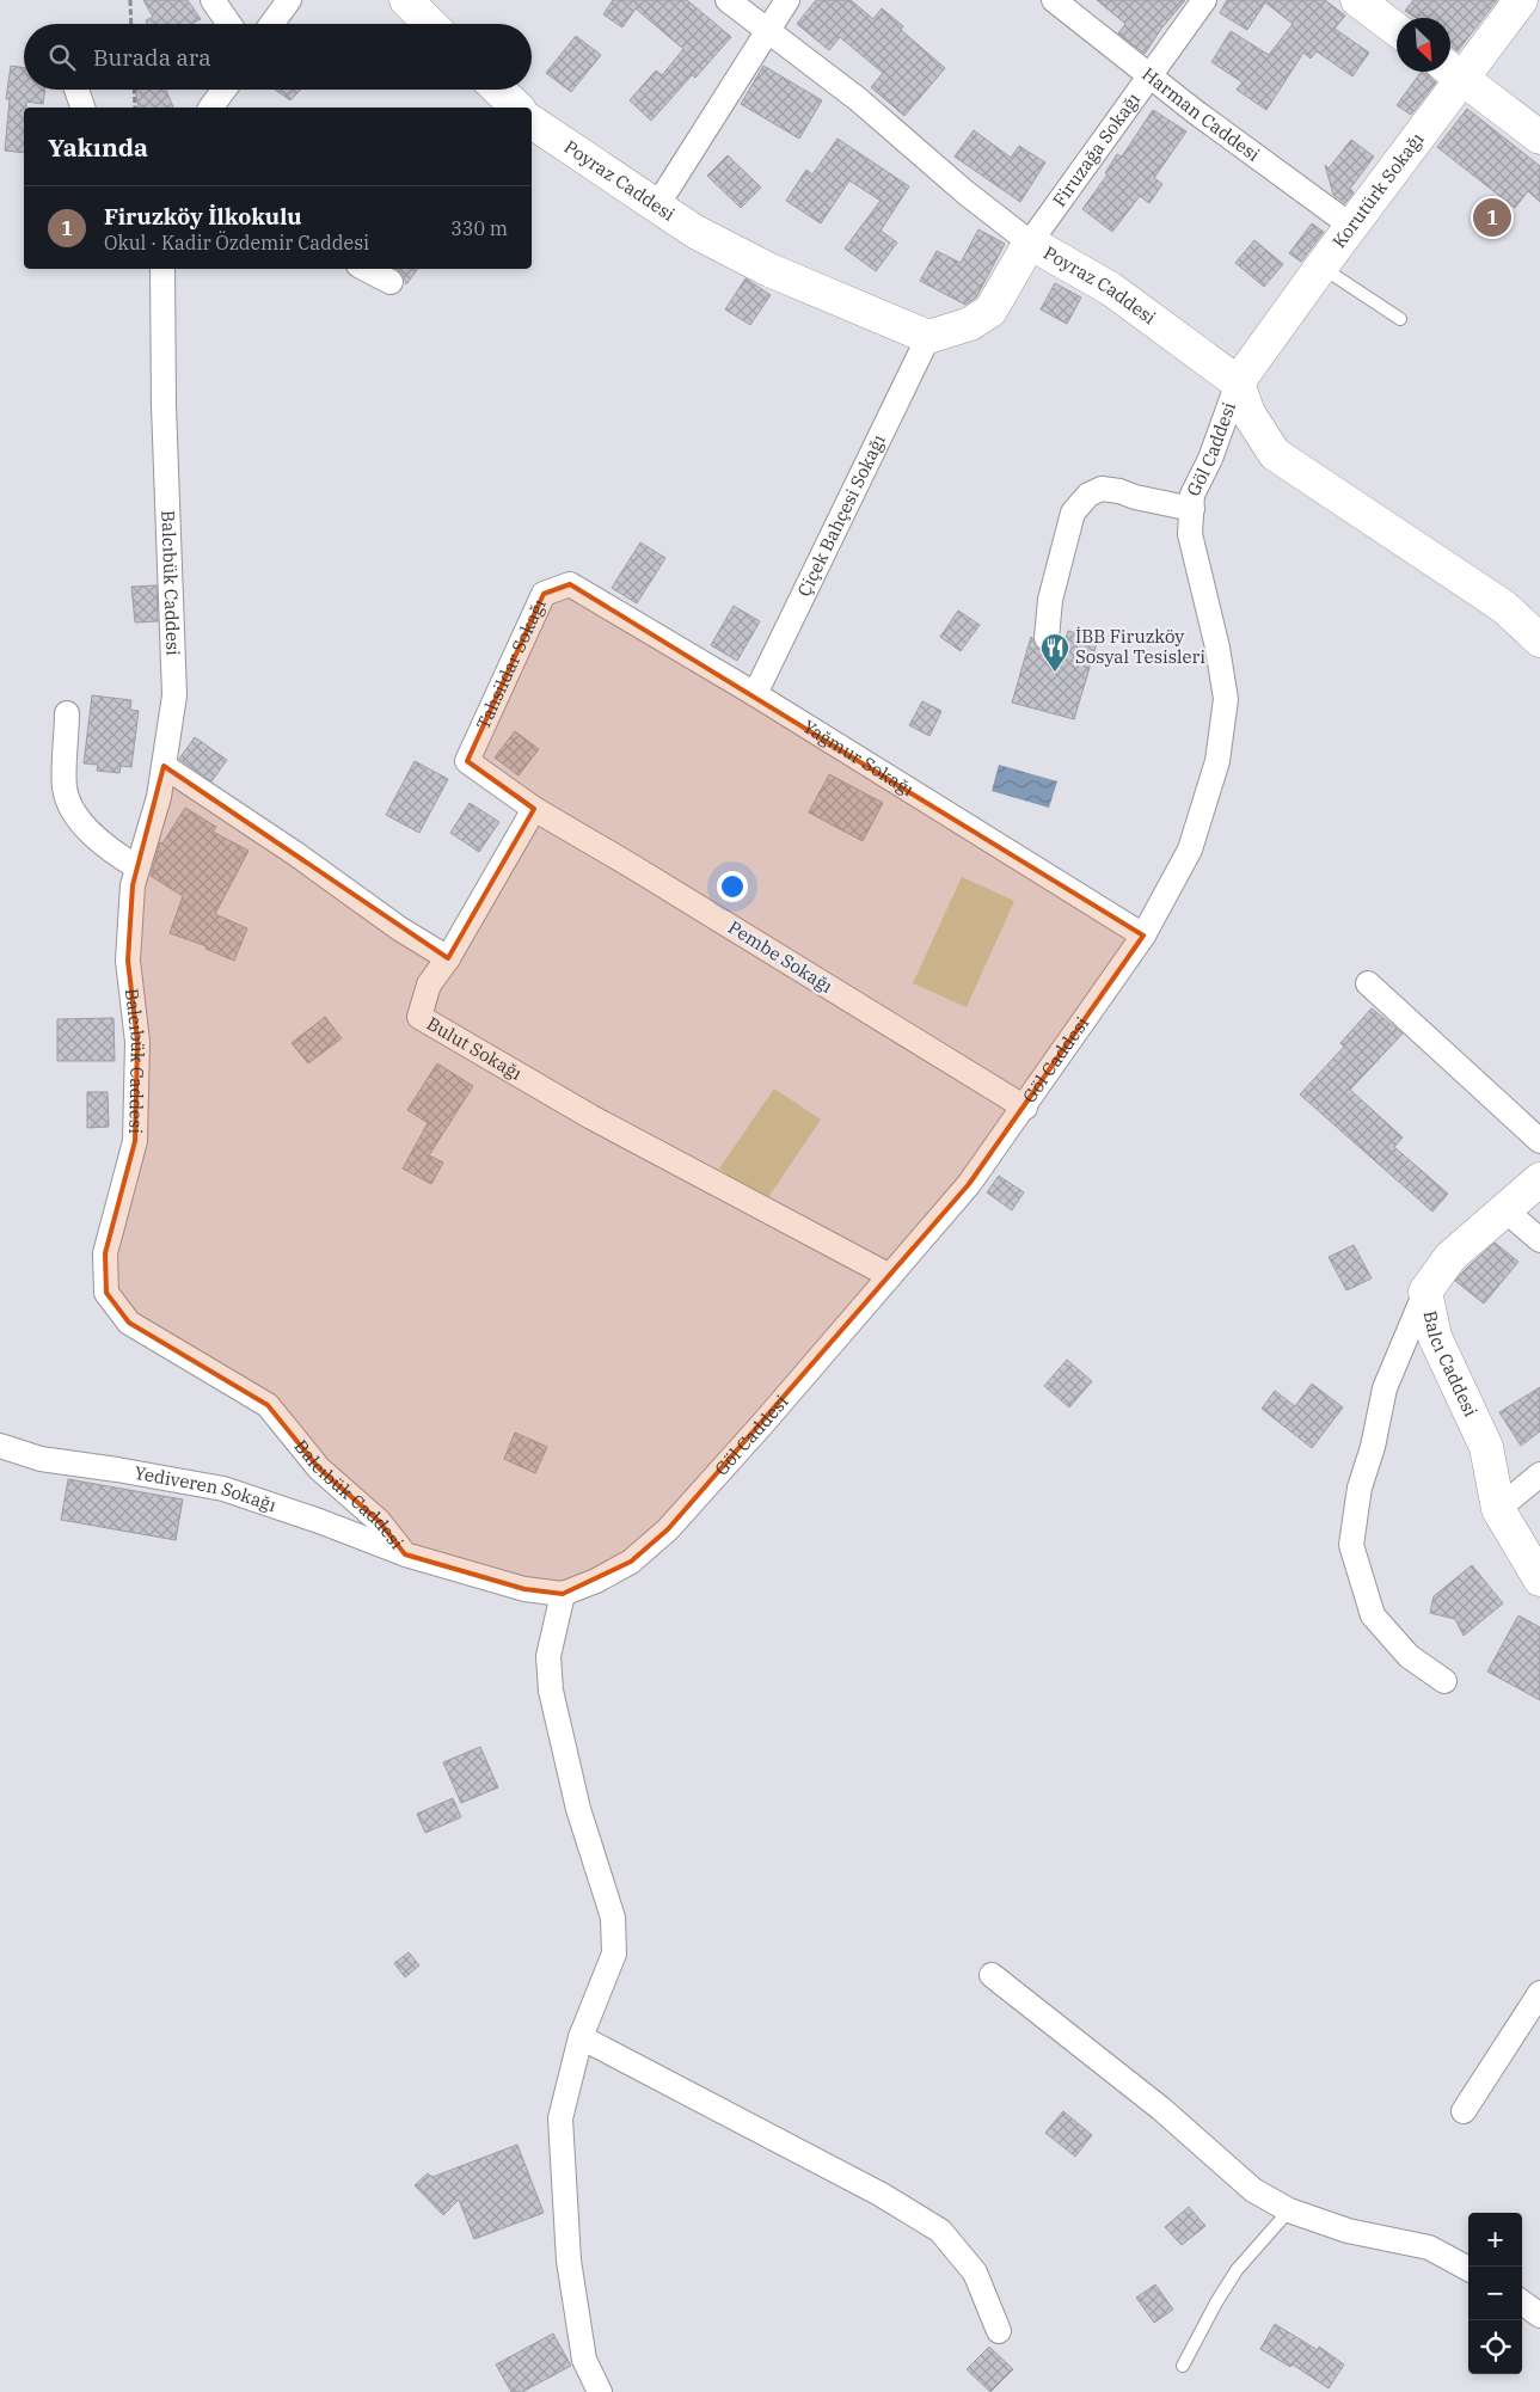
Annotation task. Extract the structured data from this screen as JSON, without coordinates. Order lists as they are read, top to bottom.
{
  "streets": {
    "street": [
      "Harman Caddesi",
      "Firuzağa Sokağı",
      "Poyraz Caddesi",
      "Korutürk Sokağı",
      "Göl Caddesi",
      "Çiçek Bahçesi Sokağı",
      "Balcıbük Caddesi",
      "Tahsildar Sokağı",
      "Yağmur Sokağı",
      "Pembe Sokağı",
      "Bulut Sokağı",
      "Balcı Caddesi",
      "Yediveren Sokağı"
    ]
  },
  "crossings": [
    ["Harman Caddesi", "Firuzağa Sokağı"],
    ["Harman Caddesi", "Korutürk Sokağı"],
    ["Firuzağa Sokağı", "Poyraz Caddesi"],
    ["Poyraz Caddesi", "Korutürk Sokağı"],
    ["Poyraz Caddesi", "Göl Caddesi"],
    ["Poyraz Caddesi", "Çiçek Bahçesi Sokağı"],
    ["Korutürk Sokağı", "Göl Caddesi"],
    ["Göl Caddesi", "Balcıbük Caddesi"],
    ["Göl Caddesi", "Yağmur Sokağı"],
    ["Göl Caddesi", "Pembe Sokağı"],
    ["Göl Caddesi", "Bulut Sokağı"],
    ["Çiçek Bahçesi Sokağı", "Yağmur Sokağı"],
    ["Balcıbük Caddesi", "Yediveren Sokağı"],
    ["Tahsildar Sokağı", "Yağmur Sokağı"],
    ["Tahsildar Sokağı", "Pembe Sokağı"]
  ],
  "places": {
    "restaurant": ["İBB Firuzköy Sosyal Tesisleri"]
  },
  "north": "bottom right",
  "page": {
    "search": "Burada ara",
    "heading": "Yakında",
    "list": [
      {
        "mark": "1",
        "name": "Firuzköy İlkokulu",
        "note": "Okul · Kadir Özdemir Caddesi",
        "value": "330 m"
      }
    ],
    "pins": "1",
    "map_buttons": ["+", "−"]
  }
}
